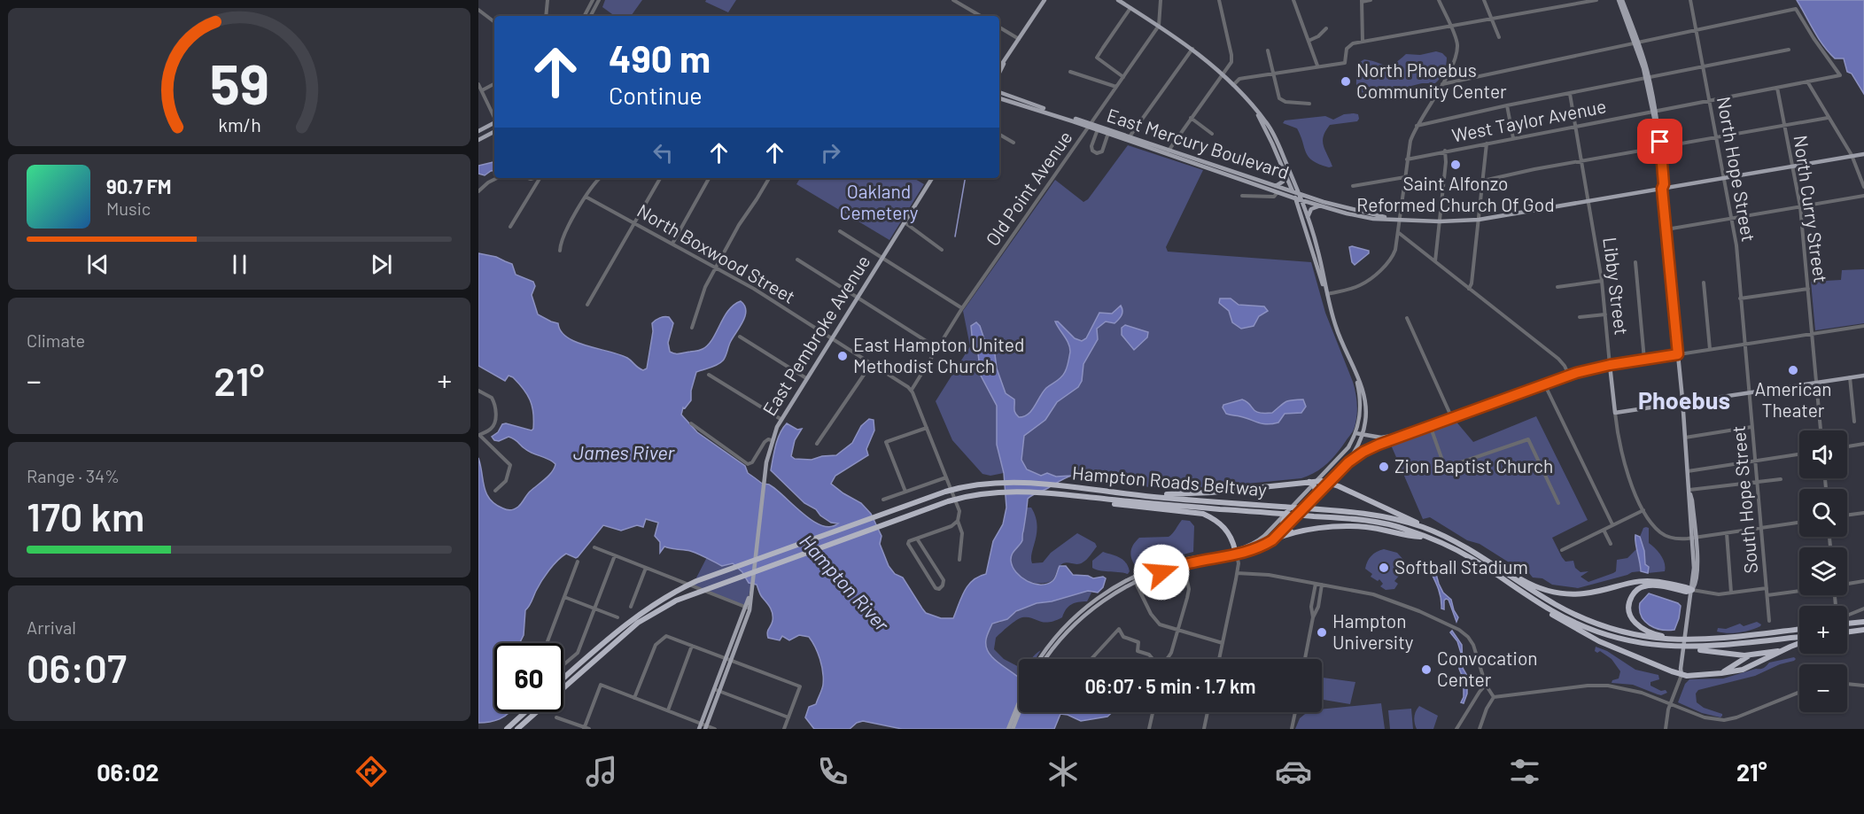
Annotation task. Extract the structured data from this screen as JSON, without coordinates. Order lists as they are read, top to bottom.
{
  "streets": {
    "highway": ["Hampton Roads Beltway"],
    "main road": ["East Mercury Boulevard", "Libby Street", "East Pembroke Avenue"],
    "street": [
      "West Taylor Avenue",
      "North Hope Street",
      "Old Point Avenue",
      "North Curry Street",
      "North Boxwood Street",
      "South Hope Street"
    ]
  },
  "crossings": [
    ["West Taylor Avenue", "North Hope Street"],
    ["West Taylor Avenue", "North Curry Street"],
    ["West Taylor Avenue", "Libby Street"],
    ["East Mercury Boulevard", "North Hope Street"],
    ["East Mercury Boulevard", "Old Point Avenue"],
    ["East Mercury Boulevard", "North Curry Street"],
    ["East Mercury Boulevard", "Libby Street"],
    ["North Hope Street", "South Hope Street"],
    ["Old Point Avenue", "North Boxwood Street"],
    ["North Boxwood Street", "East Pembroke Avenue"],
    ["Libby Street", "South Hope Street"]
  ],
  "districts": ["Phoebus"],
  "water": ["James River", "Hampton River"],
  "parks": ["Oakland Cemetery"],
  "places": [
    "North Phoebus Community Center",
    "Saint Alfonzo Reformed Church Of God",
    "East Hampton United Methodist Church",
    "American Theater",
    "Zion Baptist Church",
    "Softball Stadium",
    "Hampton University",
    "Convocation Center"
  ],
  "page": {
    "turn": ["490 m", "Continue"],
    "song": ["90.7 FM", "Music"],
    "tile": [
      "Climate",
      ["Range · 34%", "170 km"],
      ["Arrival", "06:07"]
    ],
    "heat": ["−", "21°", "+"],
    "map_buttons": ["+", "−"],
    "limit": "60",
    "trip": "06:07 · 5 min · 1.7 km",
    "tabs": ["06:02", "21°"],
    "gauge": ["59", "km/h"]
  }
}
